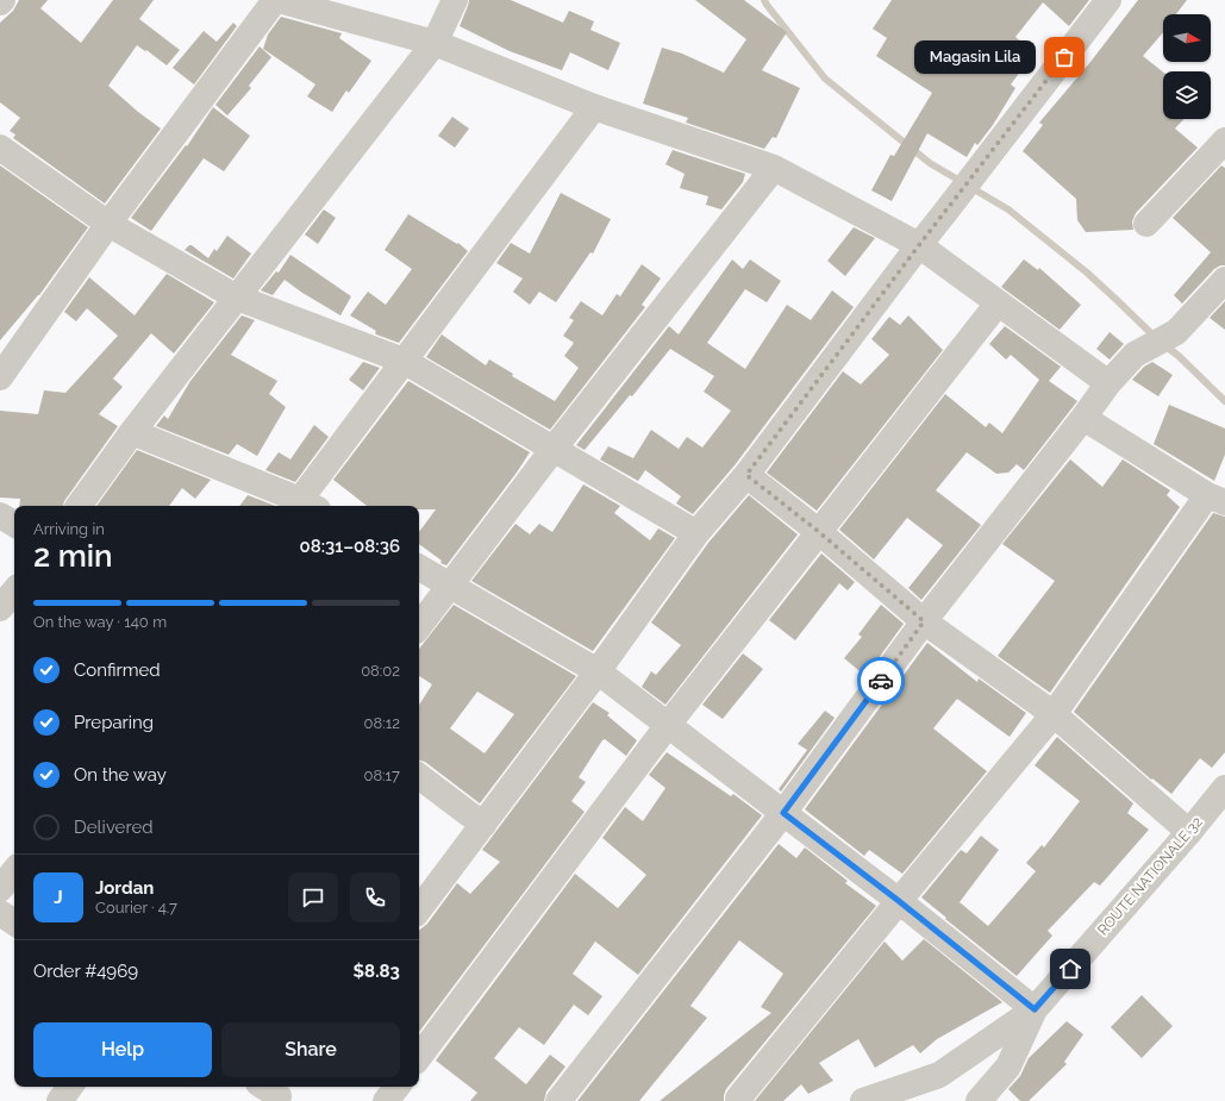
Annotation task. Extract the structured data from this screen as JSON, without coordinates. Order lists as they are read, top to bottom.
{
  "streets": {
    "street": ["ROUTE NATIONALE 32"]
  },
  "places": ["Magasin Lila"],
  "north": "right",
  "page": {
    "bubble": "Magasin Lila",
    "heading": ["2 min", "Arriving in", "08:31–08:36"],
    "panel": [
      "Jordan",
      "Courier · 4.7",
      "Order #4969",
      "$8.83"
    ],
    "bar": "On the way · 140 m",
    "list": [
      ["Confirmed", "08:02"],
      ["Preparing", "08:12"],
      ["On the way", "08:17"],
      "Delivered"
    ],
    "round": "J",
    "buttons": ["Help", "Share"]
  }
}
